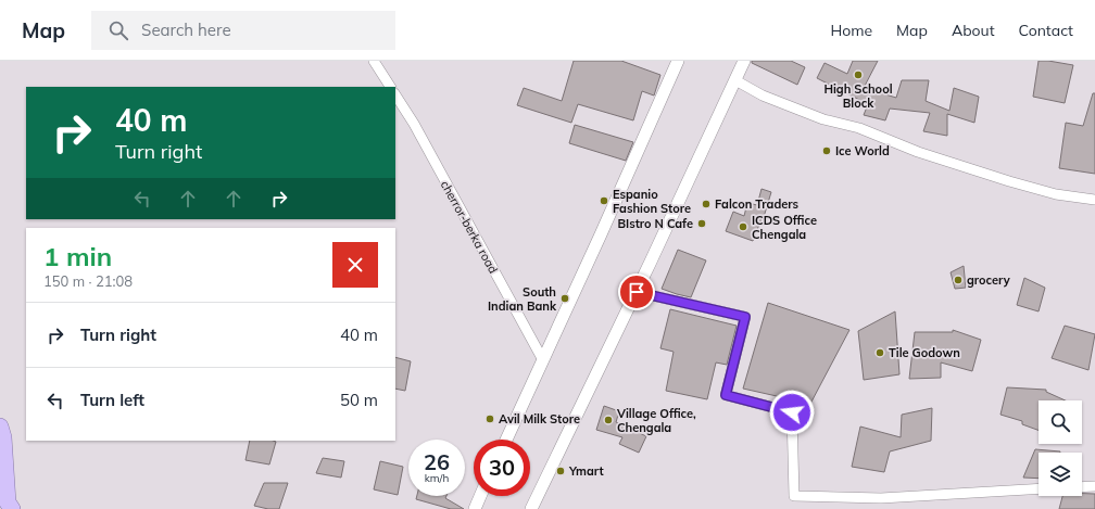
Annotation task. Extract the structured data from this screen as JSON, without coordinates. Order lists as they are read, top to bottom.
{
  "streets": {
    "street": ["cherror-berka road"]
  },
  "places": [
    "High School Block",
    "Ice World",
    "Espanio Fashion Store",
    "Falcon Traders",
    "BIstro N Cafe",
    "ICDS Office Chengala",
    "grocery",
    "South Indian Bank",
    "Tile Godown",
    "Avil Milk Store",
    "Village Office, Chengala",
    "Ymart"
  ],
  "page": {
    "header": "Map",
    "search": "Search here",
    "nav": [
      "Home",
      "Map",
      "About",
      "Contact"
    ],
    "turn": ["40 m", "Turn right"],
    "heading": ["1 min", "150 m · 21:08"],
    "list": [
      {
        "name": "Turn right",
        "value": "40 m"
      },
      {
        "name": "Turn left",
        "value": "50 m"
      }
    ],
    "speed": "26 km/h",
    "limit": "30"
  }
}
